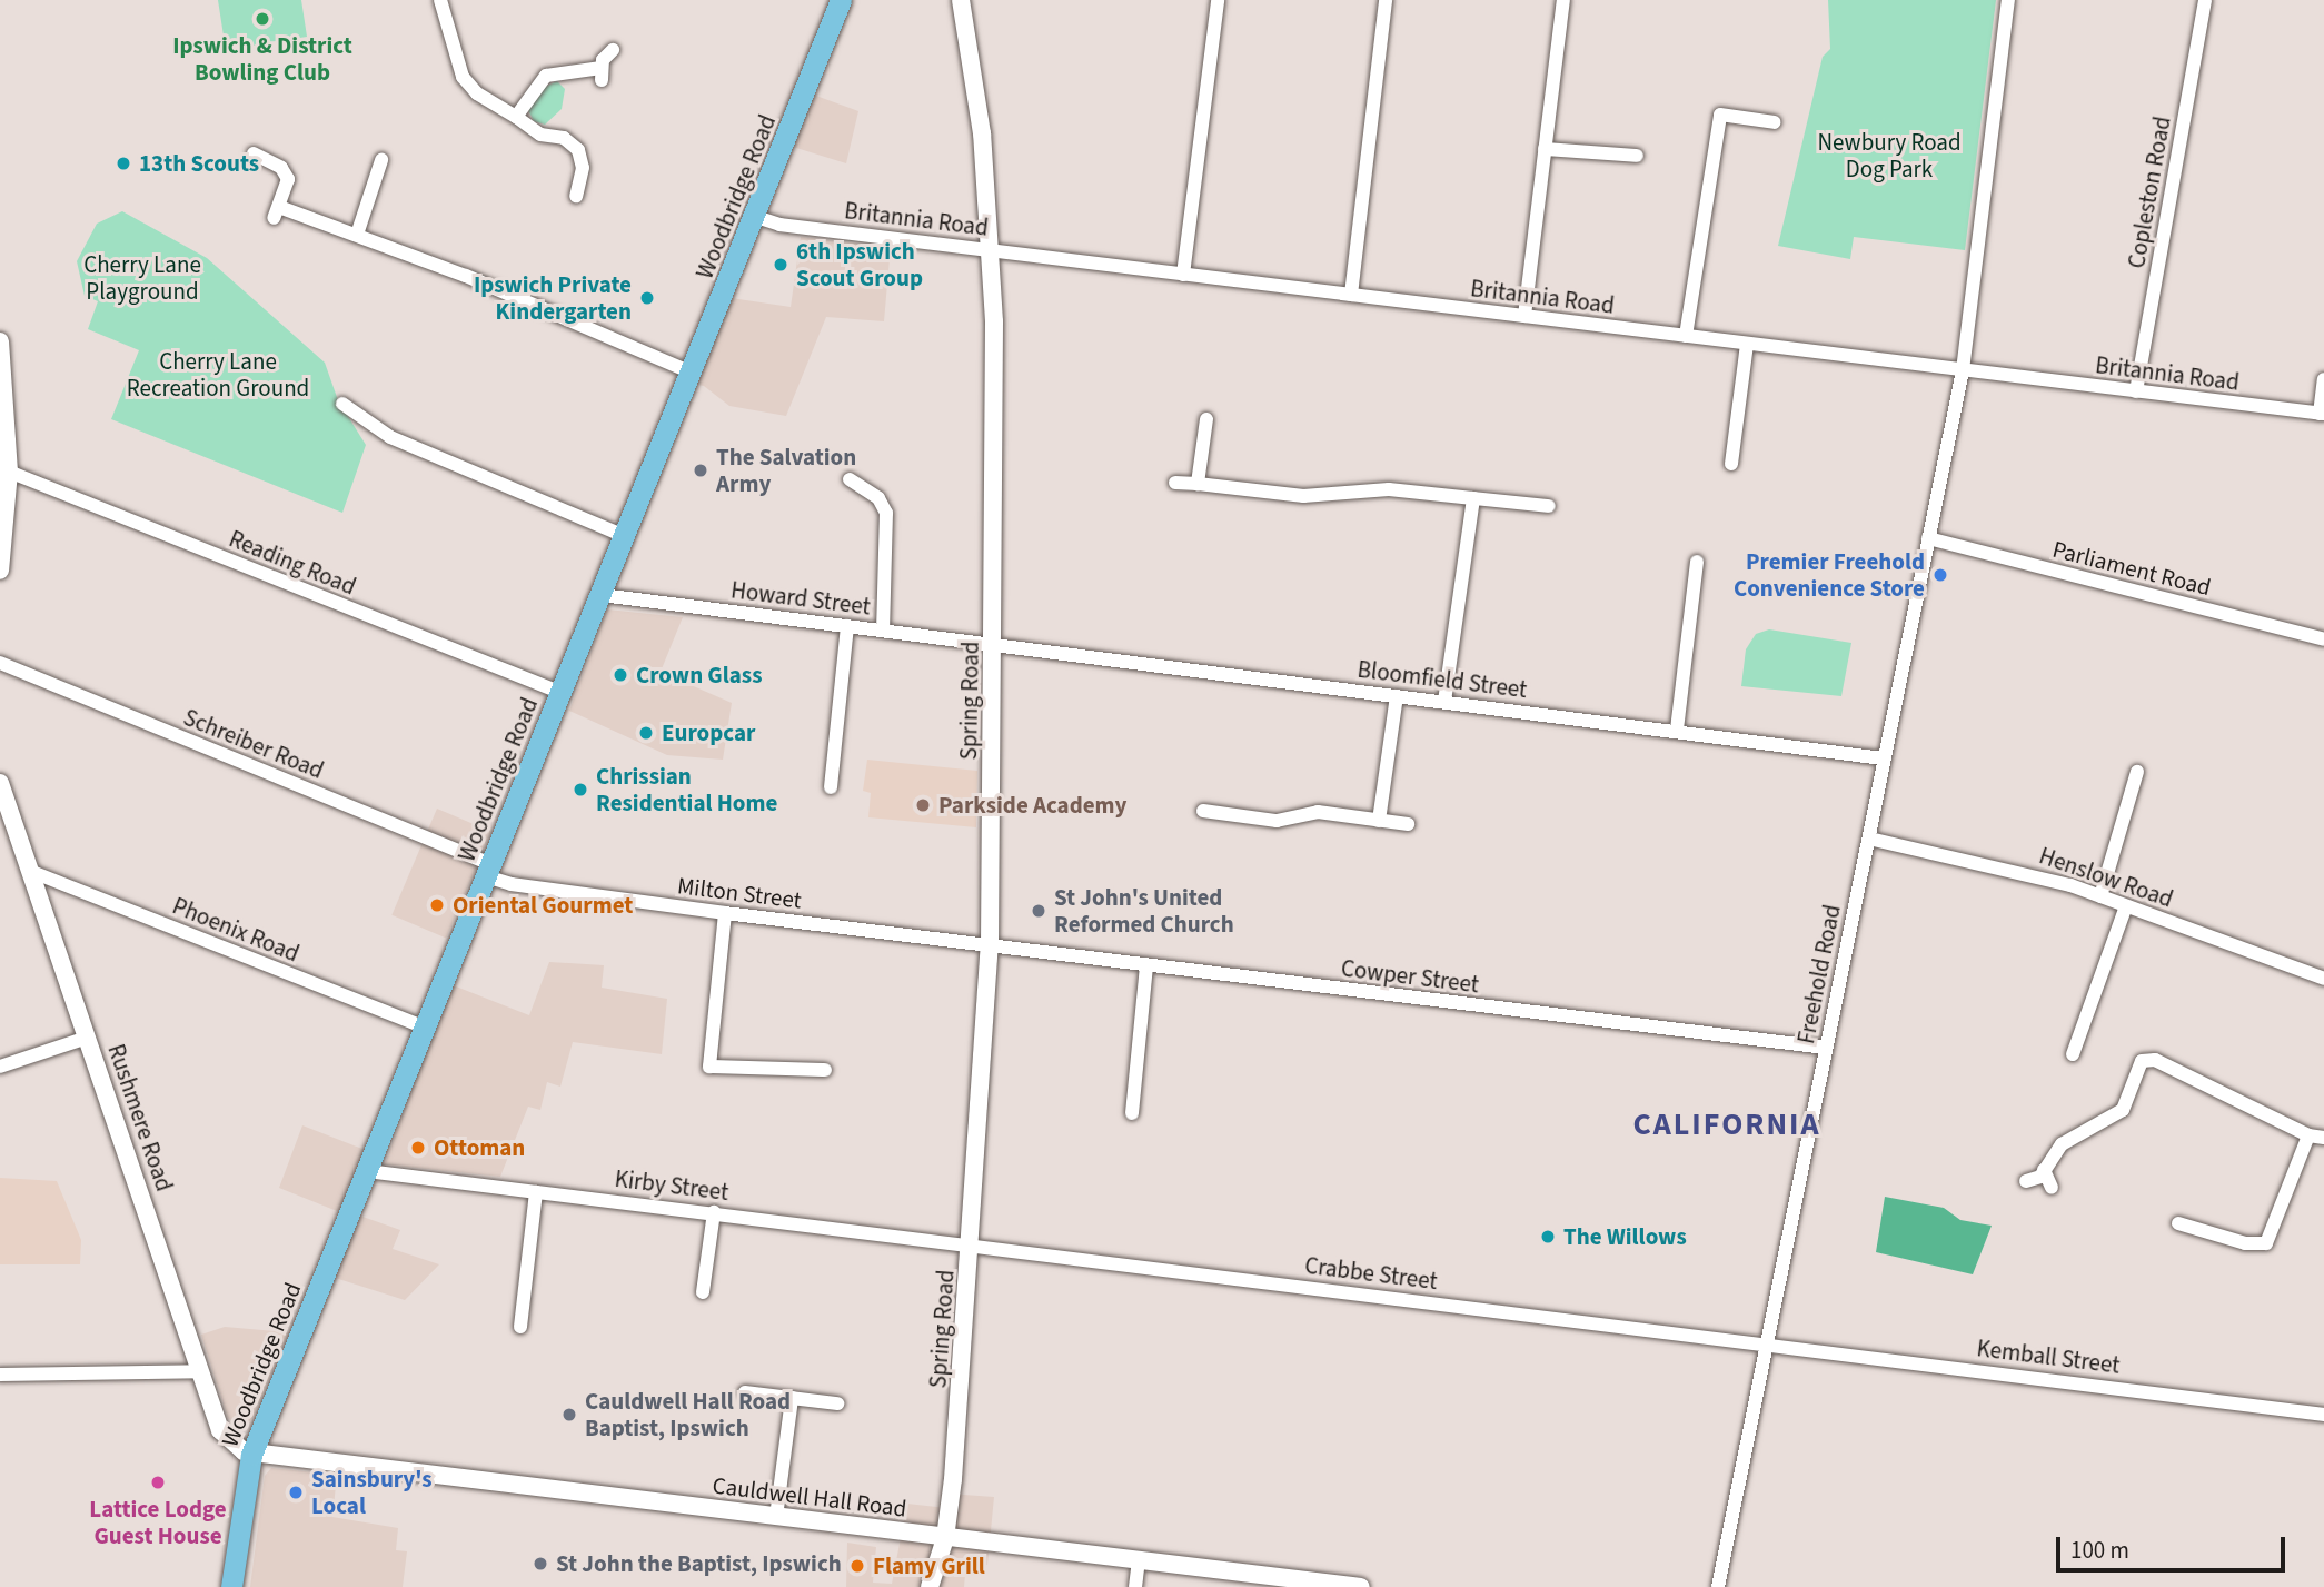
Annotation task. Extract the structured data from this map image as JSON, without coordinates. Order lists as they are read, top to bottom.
{
  "streets": {
    "main road": ["Woodbridge Road"],
    "street": [
      "Copleston Road",
      "Britannia Road",
      "Reading Road",
      "Parliament Road",
      "Howard Street",
      "Bloomfield Street",
      "Spring Road",
      "Schreiber Road",
      "Henslow Road",
      "Milton Street",
      "Phoenix Road",
      "Freehold Road",
      "Cowper Street",
      "Rushmere Road",
      "Kirby Street",
      "Crabbe Street",
      "Kemball Street",
      "Cauldwell Hall Road"
    ]
  },
  "crossings": [
    ["Copleston Road", "Britannia Road"],
    ["Woodbridge Road", "Britannia Road"],
    ["Woodbridge Road", "Reading Road"],
    ["Woodbridge Road", "Howard Street"],
    ["Woodbridge Road", "Schreiber Road"],
    ["Woodbridge Road", "Milton Street"],
    ["Woodbridge Road", "Phoenix Road"],
    ["Woodbridge Road", "Rushmere Road"],
    ["Woodbridge Road", "Kirby Street"],
    ["Woodbridge Road", "Cauldwell Hall Road"],
    ["Britannia Road", "Spring Road"],
    ["Britannia Road", "Freehold Road"],
    ["Parliament Road", "Freehold Road"],
    ["Howard Street", "Bloomfield Street"],
    ["Howard Street", "Spring Road"],
    ["Bloomfield Street", "Spring Road"],
    ["Bloomfield Street", "Freehold Road"],
    ["Spring Road", "Milton Street"],
    ["Spring Road", "Cowper Street"],
    ["Spring Road", "Kirby Street"],
    ["Spring Road", "Crabbe Street"],
    ["Spring Road", "Cauldwell Hall Road"],
    ["Schreiber Road", "Milton Street"],
    ["Henslow Road", "Freehold Road"],
    ["Milton Street", "Cowper Street"],
    ["Phoenix Road", "Rushmere Road"],
    ["Freehold Road", "Cowper Street"],
    ["Freehold Road", "Crabbe Street"],
    ["Freehold Road", "Kemball Street"],
    ["Rushmere Road", "Cauldwell Hall Road"],
    ["Kirby Street", "Crabbe Street"],
    ["Crabbe Street", "Kemball Street"]
  ],
  "districts": ["CALIFORNIA"],
  "parks": ["Newbury Road Dog Park", "Cherry Lane Playground", "Cherry Lane Recreation Ground"],
  "places": [
    "Ipswich & District Bowling Club",
    "13th Scouts",
    "6th Ipswich Scout Group",
    "Ipswich Private Kindergarten",
    "The Salvation Army",
    "Premier Freehold Convenience Store",
    "Crown Glass",
    "Europcar",
    "Chrissian Residential Home",
    "Parkside Academy",
    "Oriental Gourmet",
    "St John's United Reformed Church",
    "Ottoman",
    "The Willows",
    "Cauldwell Hall Road Baptist, Ipswich",
    "Lattice Lodge Guest House",
    "Sainsbury's Local",
    "St John the Baptist, Ipswich",
    "Flamy Grill"
  ],
  "scale_bar": "100 m"
}
